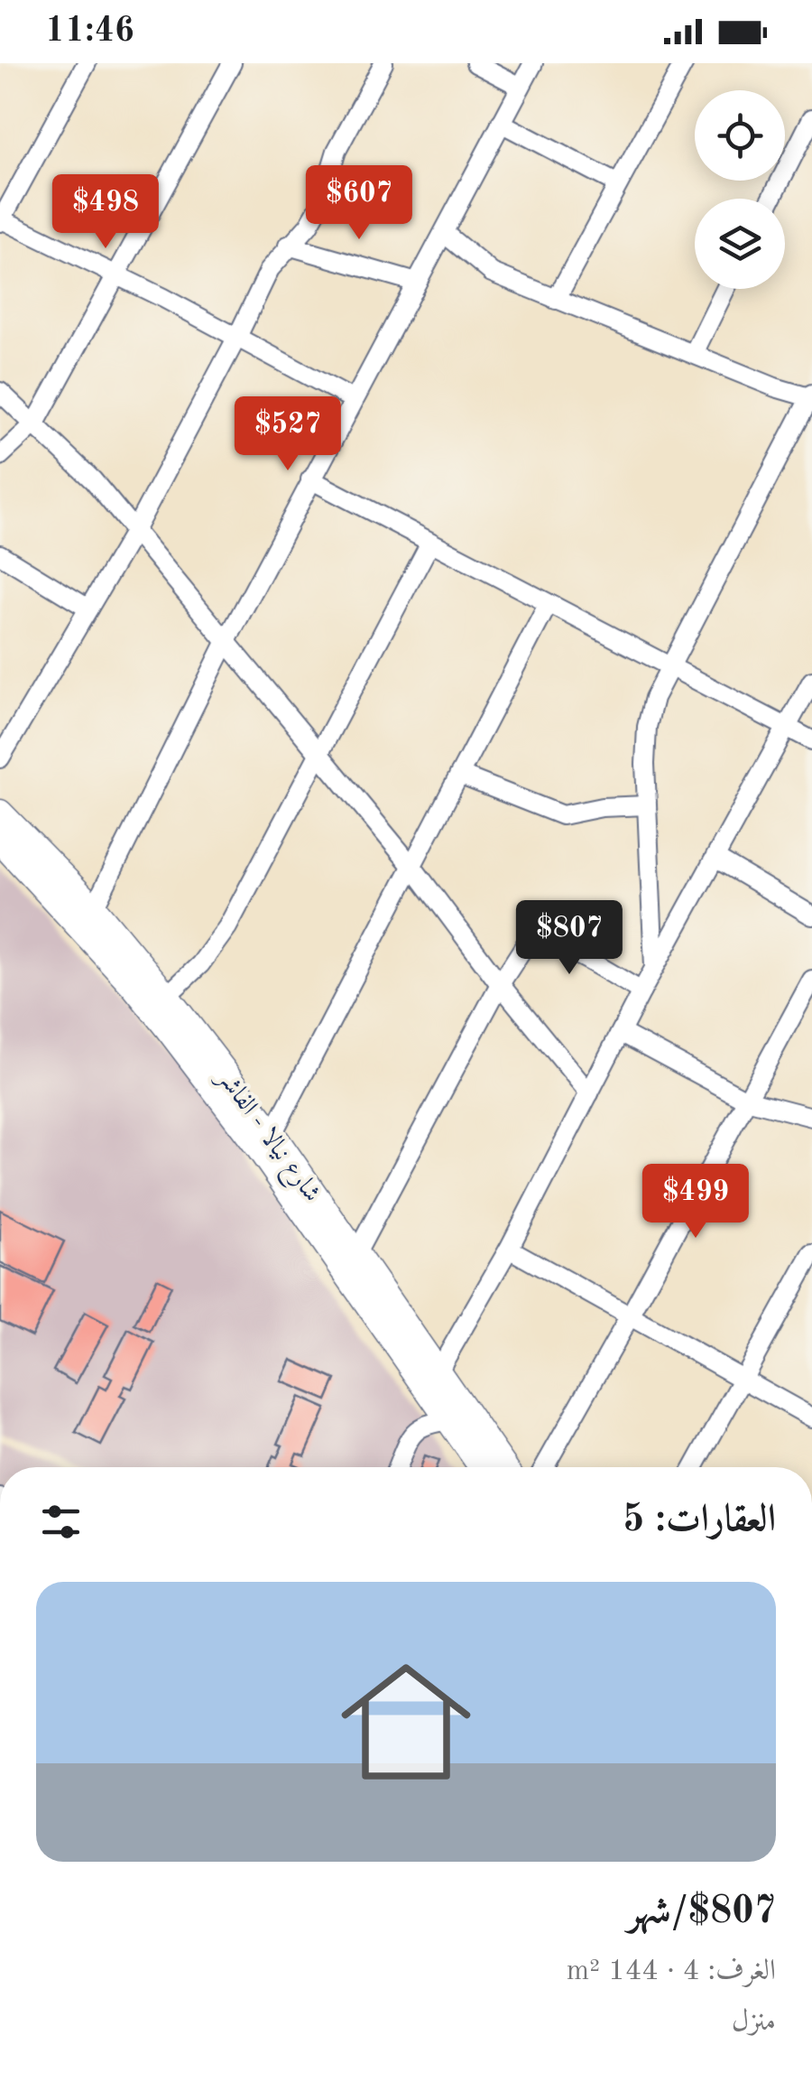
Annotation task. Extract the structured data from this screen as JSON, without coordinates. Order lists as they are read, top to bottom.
{
  "streets": {
    "highway": ["شارع نيالا - الفاشر"]
  },
  "page": {
    "status": "11:46",
    "price": [
      "$607",
      "$498",
      "$527",
      "$807",
      "$499"
    ],
    "heading": "العقارات: 5",
    "list": [
      {
        "name": "$807/شهر",
        "note": "الغرف: 4 · 144 m² · منزل"
      }
    ]
  }
}
